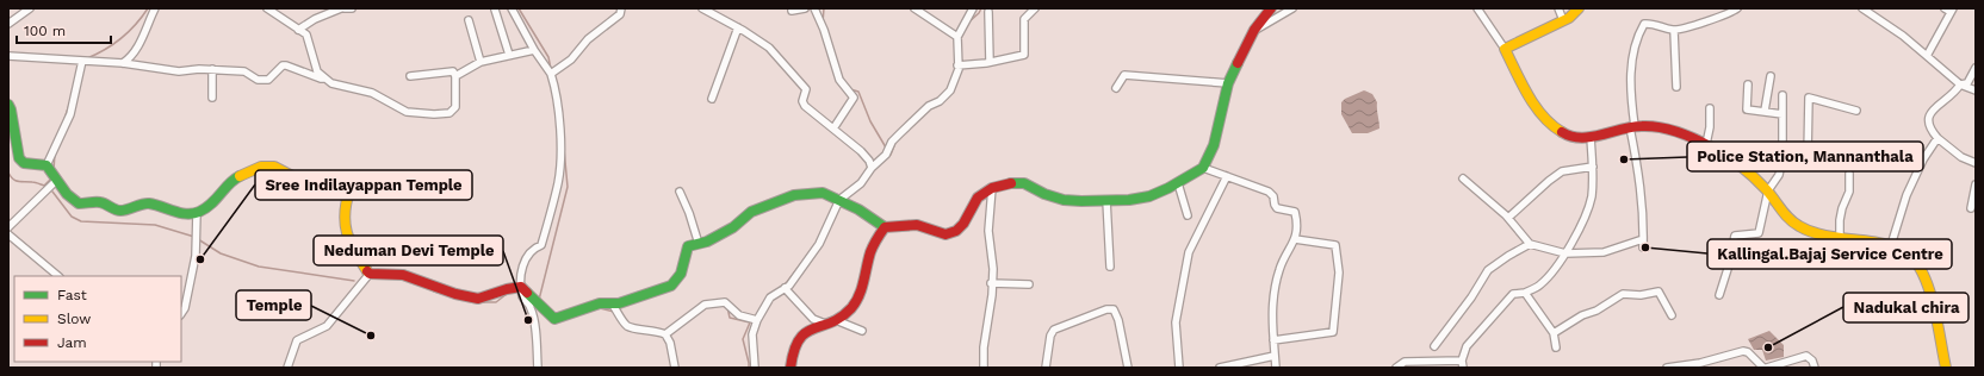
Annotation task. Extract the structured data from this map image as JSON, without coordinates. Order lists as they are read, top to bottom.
{
  "places": [
    "Police Station, Mannanthala",
    "Kallingal.Bajaj Service Centre",
    "Sree Indilayappan Temple",
    "Neduman Devi Temple",
    "Temple",
    "Nadukal chira"
  ],
  "legend": ["Fast", "Slow", "Jam"],
  "scale_bar": "100 m"
}
